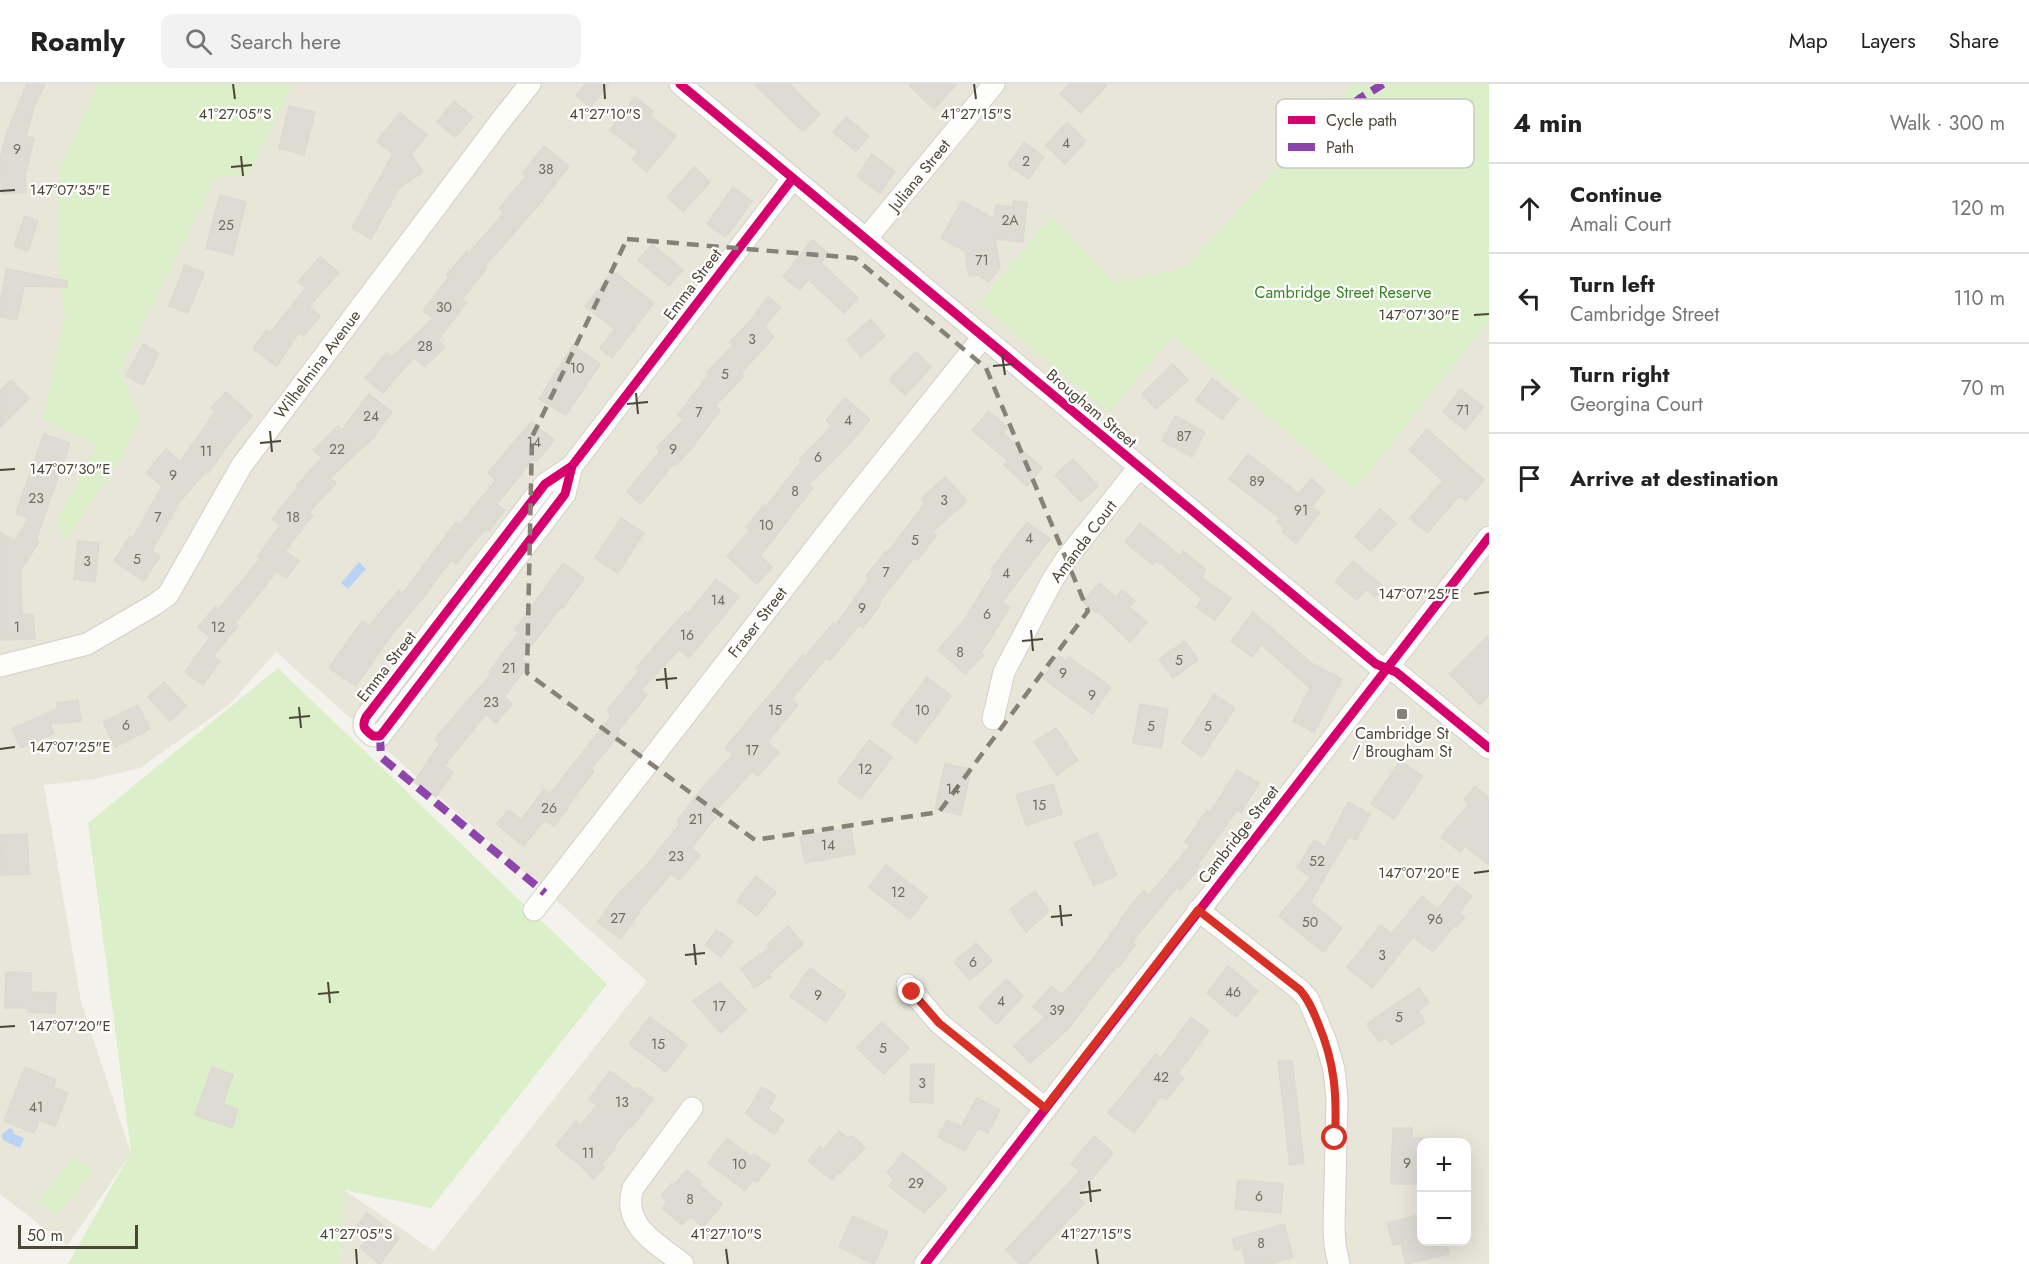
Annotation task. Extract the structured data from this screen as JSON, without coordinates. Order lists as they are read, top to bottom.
{
  "streets": {
    "street": [
      "Juliana Street",
      "Emma Street",
      "Wilhelmina Avenue",
      "Brougham Street",
      "Amanda Court",
      "Fraser Street",
      "Cambridge Street"
    ]
  },
  "crossings": [
    ["Juliana Street", "Brougham Street"],
    ["Emma Street", "Brougham Street"],
    ["Brougham Street", "Amanda Court"],
    ["Brougham Street", "Fraser Street"],
    ["Brougham Street", "Cambridge Street"]
  ],
  "parks": ["Cambridge Street Reserve"],
  "places": {
    "transit": ["Cambridge St / Brougham St"]
  },
  "house_numbers": [
    "4",
    "9",
    "2",
    "38",
    "2A",
    "25",
    "71",
    "30",
    "3",
    "28",
    "10",
    "5",
    "71",
    "7",
    "24",
    "4",
    "87",
    "14",
    "22",
    "9",
    "11",
    "6",
    "9",
    "89",
    "8",
    "23",
    "3",
    "91",
    "7",
    "18",
    "10",
    "4",
    "5",
    "5",
    "3",
    "7",
    "4",
    "14",
    "9",
    "6",
    "1",
    "12",
    "16",
    "8",
    "5",
    "21",
    "9",
    "9",
    "23",
    "15",
    "10",
    "6",
    "5",
    "5",
    "17",
    "12",
    "14",
    "15",
    "26",
    "21",
    "14",
    "23",
    "52",
    "12",
    "27",
    "96",
    "50",
    "3",
    "6",
    "46",
    "9",
    "4",
    "17",
    "39",
    "5",
    "15",
    "5",
    "42",
    "3",
    "13",
    "41",
    "11",
    "9",
    "10",
    "29",
    "6",
    "8",
    "8"
  ],
  "legend": ["Cycle path", "Path"],
  "scale_bar": "50 m",
  "page": {
    "header": "Roamly",
    "search": "Search here",
    "nav": ["Map", "Layers", "Share"],
    "heading": ["4 min", "Walk · 300 m"],
    "list": [
      ["Continue", "Amali Court", "120 m"],
      ["Turn left", "Cambridge Street", "110 m"],
      ["Turn right", "Georgina Court", "70 m"],
      "Arrive at destination"
    ],
    "map_buttons": ["+", "−"],
    "scale": "50 m"
  },
  "coordinates": [
    "41°27'05\"S",
    "41°27'10\"S",
    "41°27'15\"S",
    "147°07'35\"E",
    "147°07'30\"E",
    "147°07'25\"E",
    "147°07'20\"E"
  ]
}
